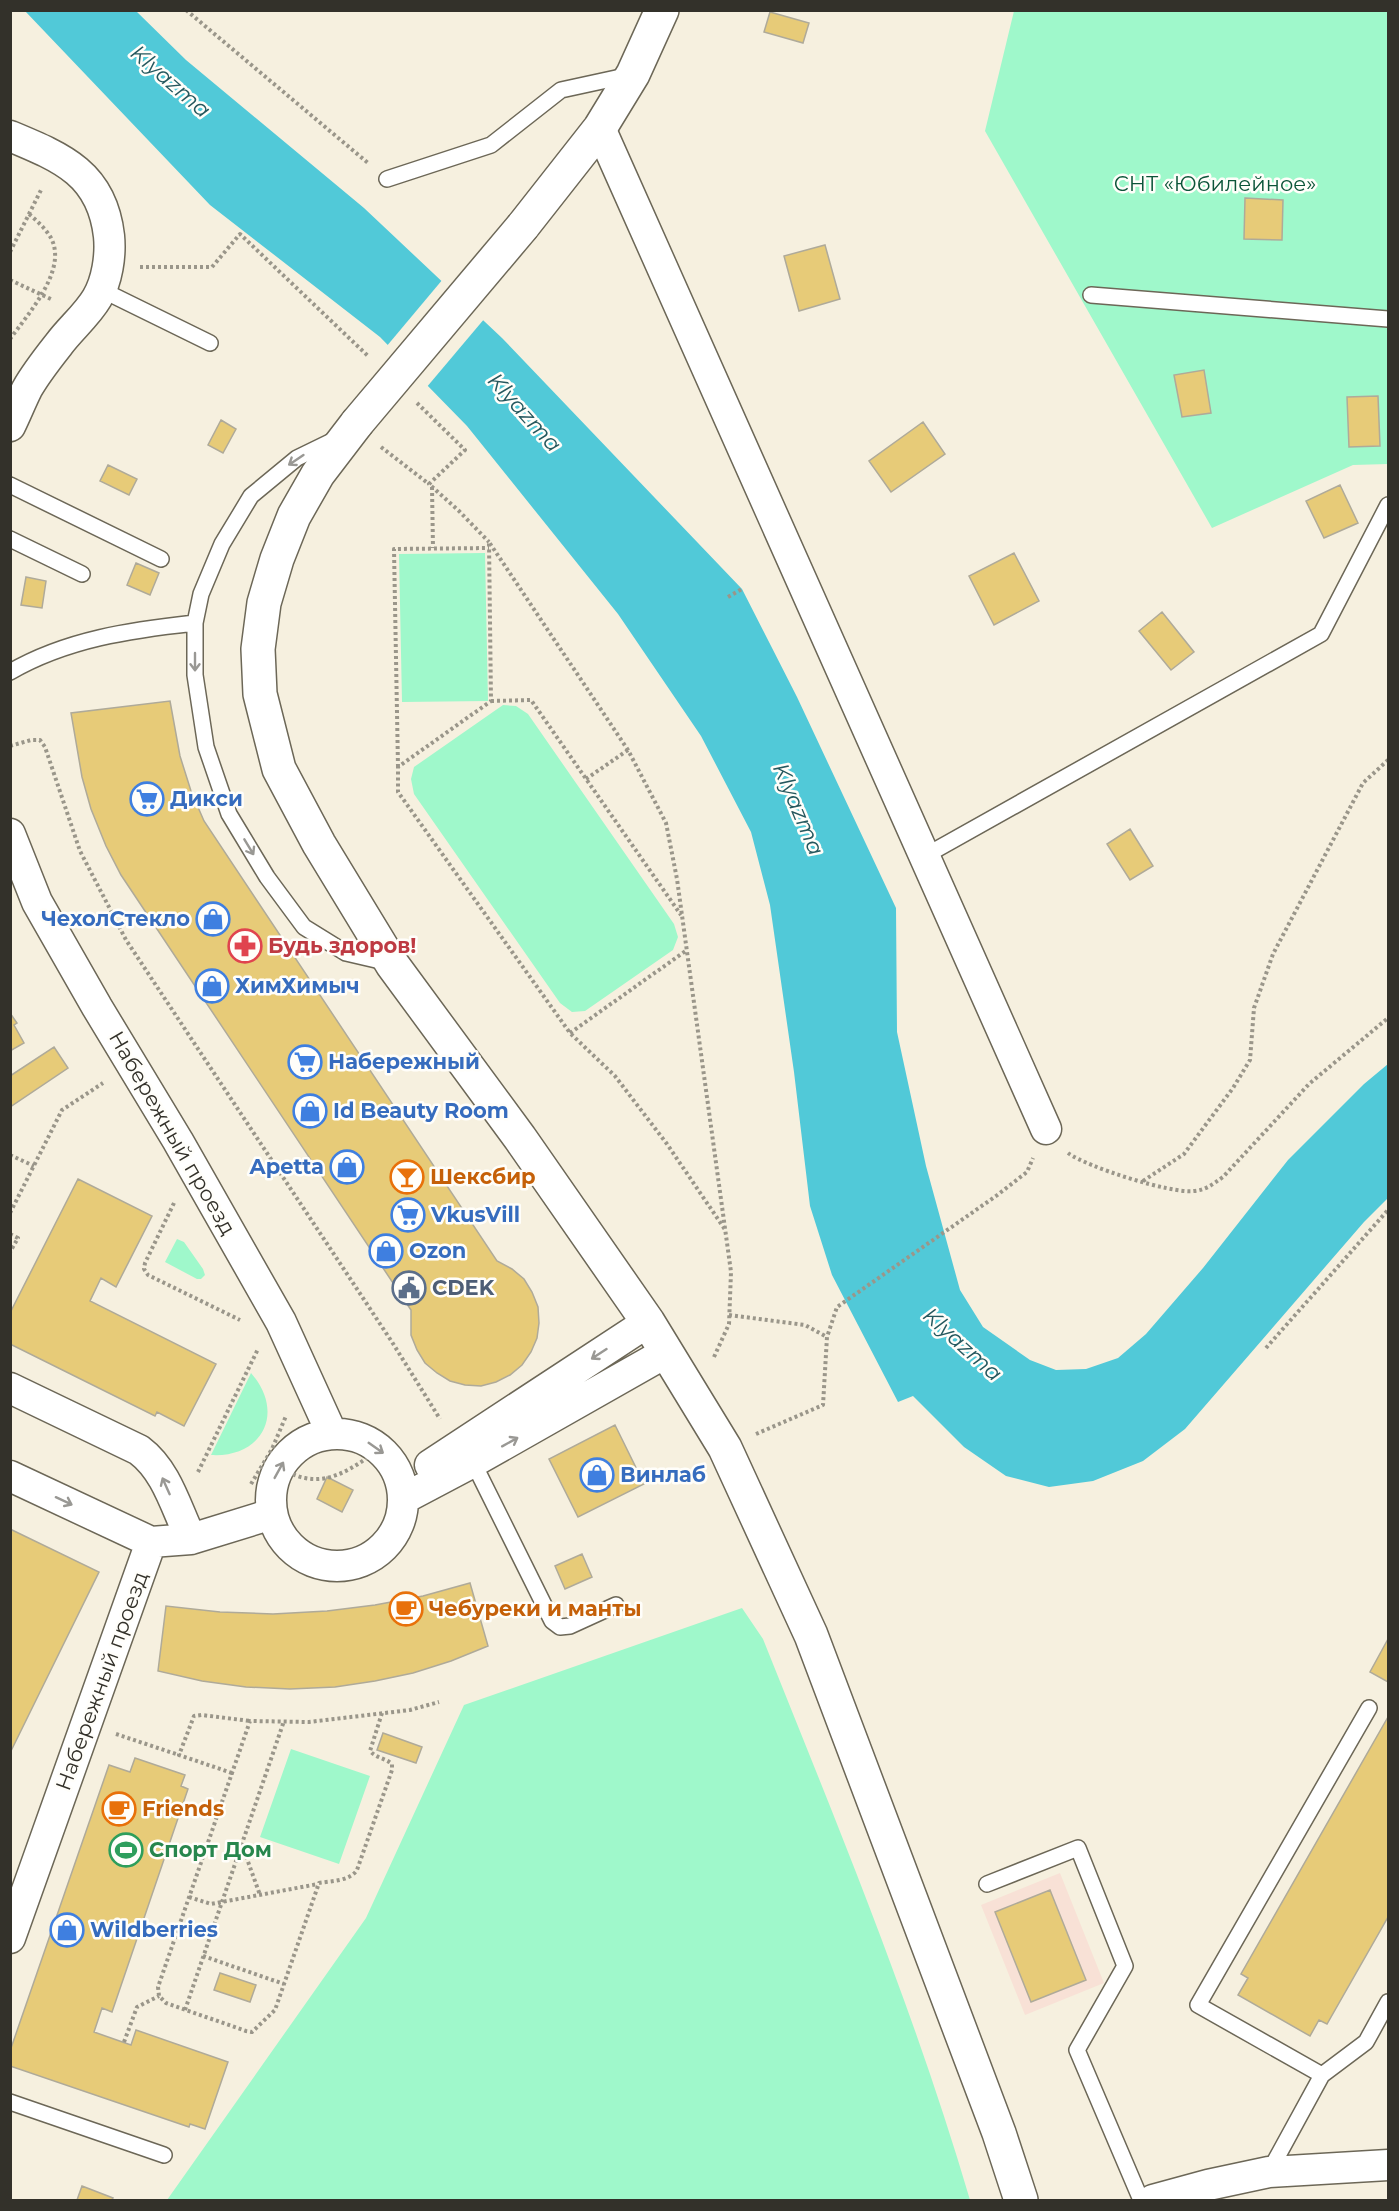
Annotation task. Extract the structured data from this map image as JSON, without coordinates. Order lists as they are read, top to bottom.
{
  "streets": {
    "street": ["Набережный проезд"]
  },
  "water": ["Klyazma"],
  "parks": ["СНТ «Юбилейное»"],
  "places": {
    "supermarket": ["Дикси", "Набережный", "VkusVill"],
    "shop": [
      "ЧехолСтекло",
      "ХимХимыч",
      "Id Beauty Room",
      "Apetta",
      "Ozon",
      "Винлаб",
      "Wildberries"
    ],
    "pharmacy": ["Будь здоров!"],
    "bar": ["Шексбир"],
    "public building": ["CDEK"],
    "cafe": ["Чебуреки и манты", "Friends"],
    "sports": ["Спорт Дом"]
  }
}
